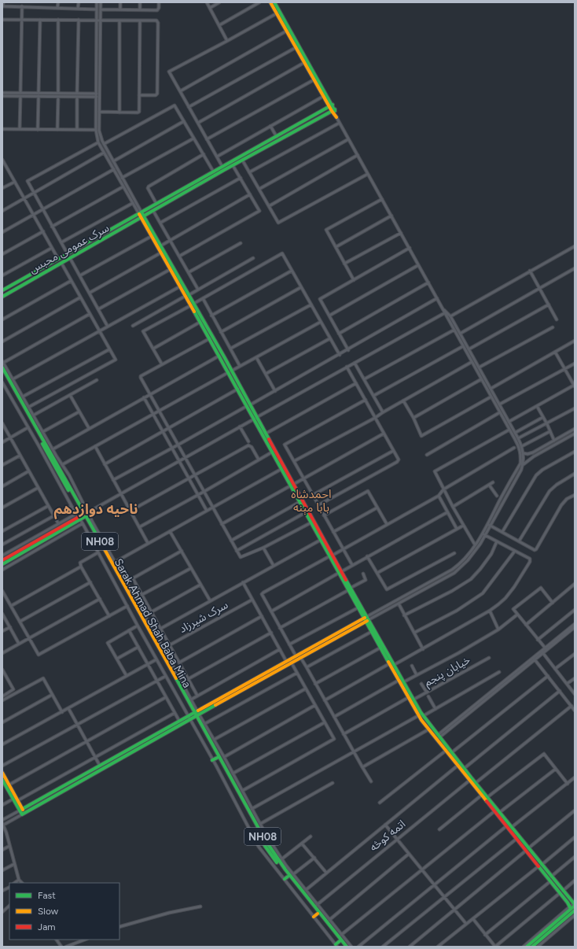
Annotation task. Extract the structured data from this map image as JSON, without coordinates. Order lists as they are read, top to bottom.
{
  "streets": {
    "main road": ["سرک عمومی محبس", "NH08", "Sarak Ahmad Shah Baba Mina"],
    "street": ["سرک شیرزاد", "خیابان پنجم", "اتمه کوڅه"]
  },
  "crossings": [
    ["NH08", "Sarak Ahmad Shah Baba Mina"]
  ],
  "districts": ["احمدشاه بابا مېنه", "ناحیه دوازدهم"],
  "legend": ["Fast", "Slow", "Jam"]
}
